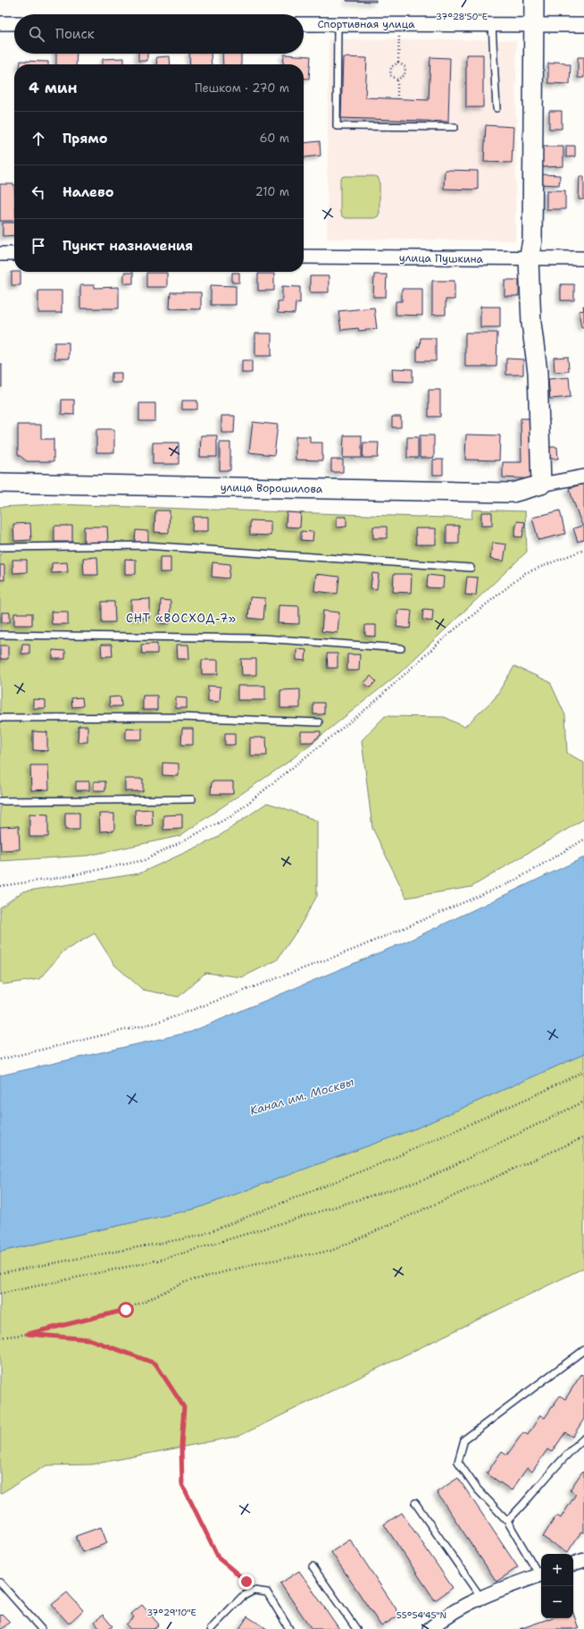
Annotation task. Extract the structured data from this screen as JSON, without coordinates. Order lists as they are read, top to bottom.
{
  "streets": {
    "street": ["Спортивная улица", "улица Пушкина", "улица Ворошилова"]
  },
  "districts": ["СНТ «ВОСХОД-7»"],
  "water": ["Канал им. Москвы"],
  "page": {
    "search": "Поиск",
    "heading": ["4 мин", "Пешком · 270 m"],
    "list": [
      ["Прямо", "60 m"],
      ["Налево", "210 m"],
      "Пункт назначения"
    ],
    "map_buttons": ["+", "−"]
  },
  "coordinates": ["37°28'50\"E", "37°29'10\"E", "55°54'45\"N"]
}
